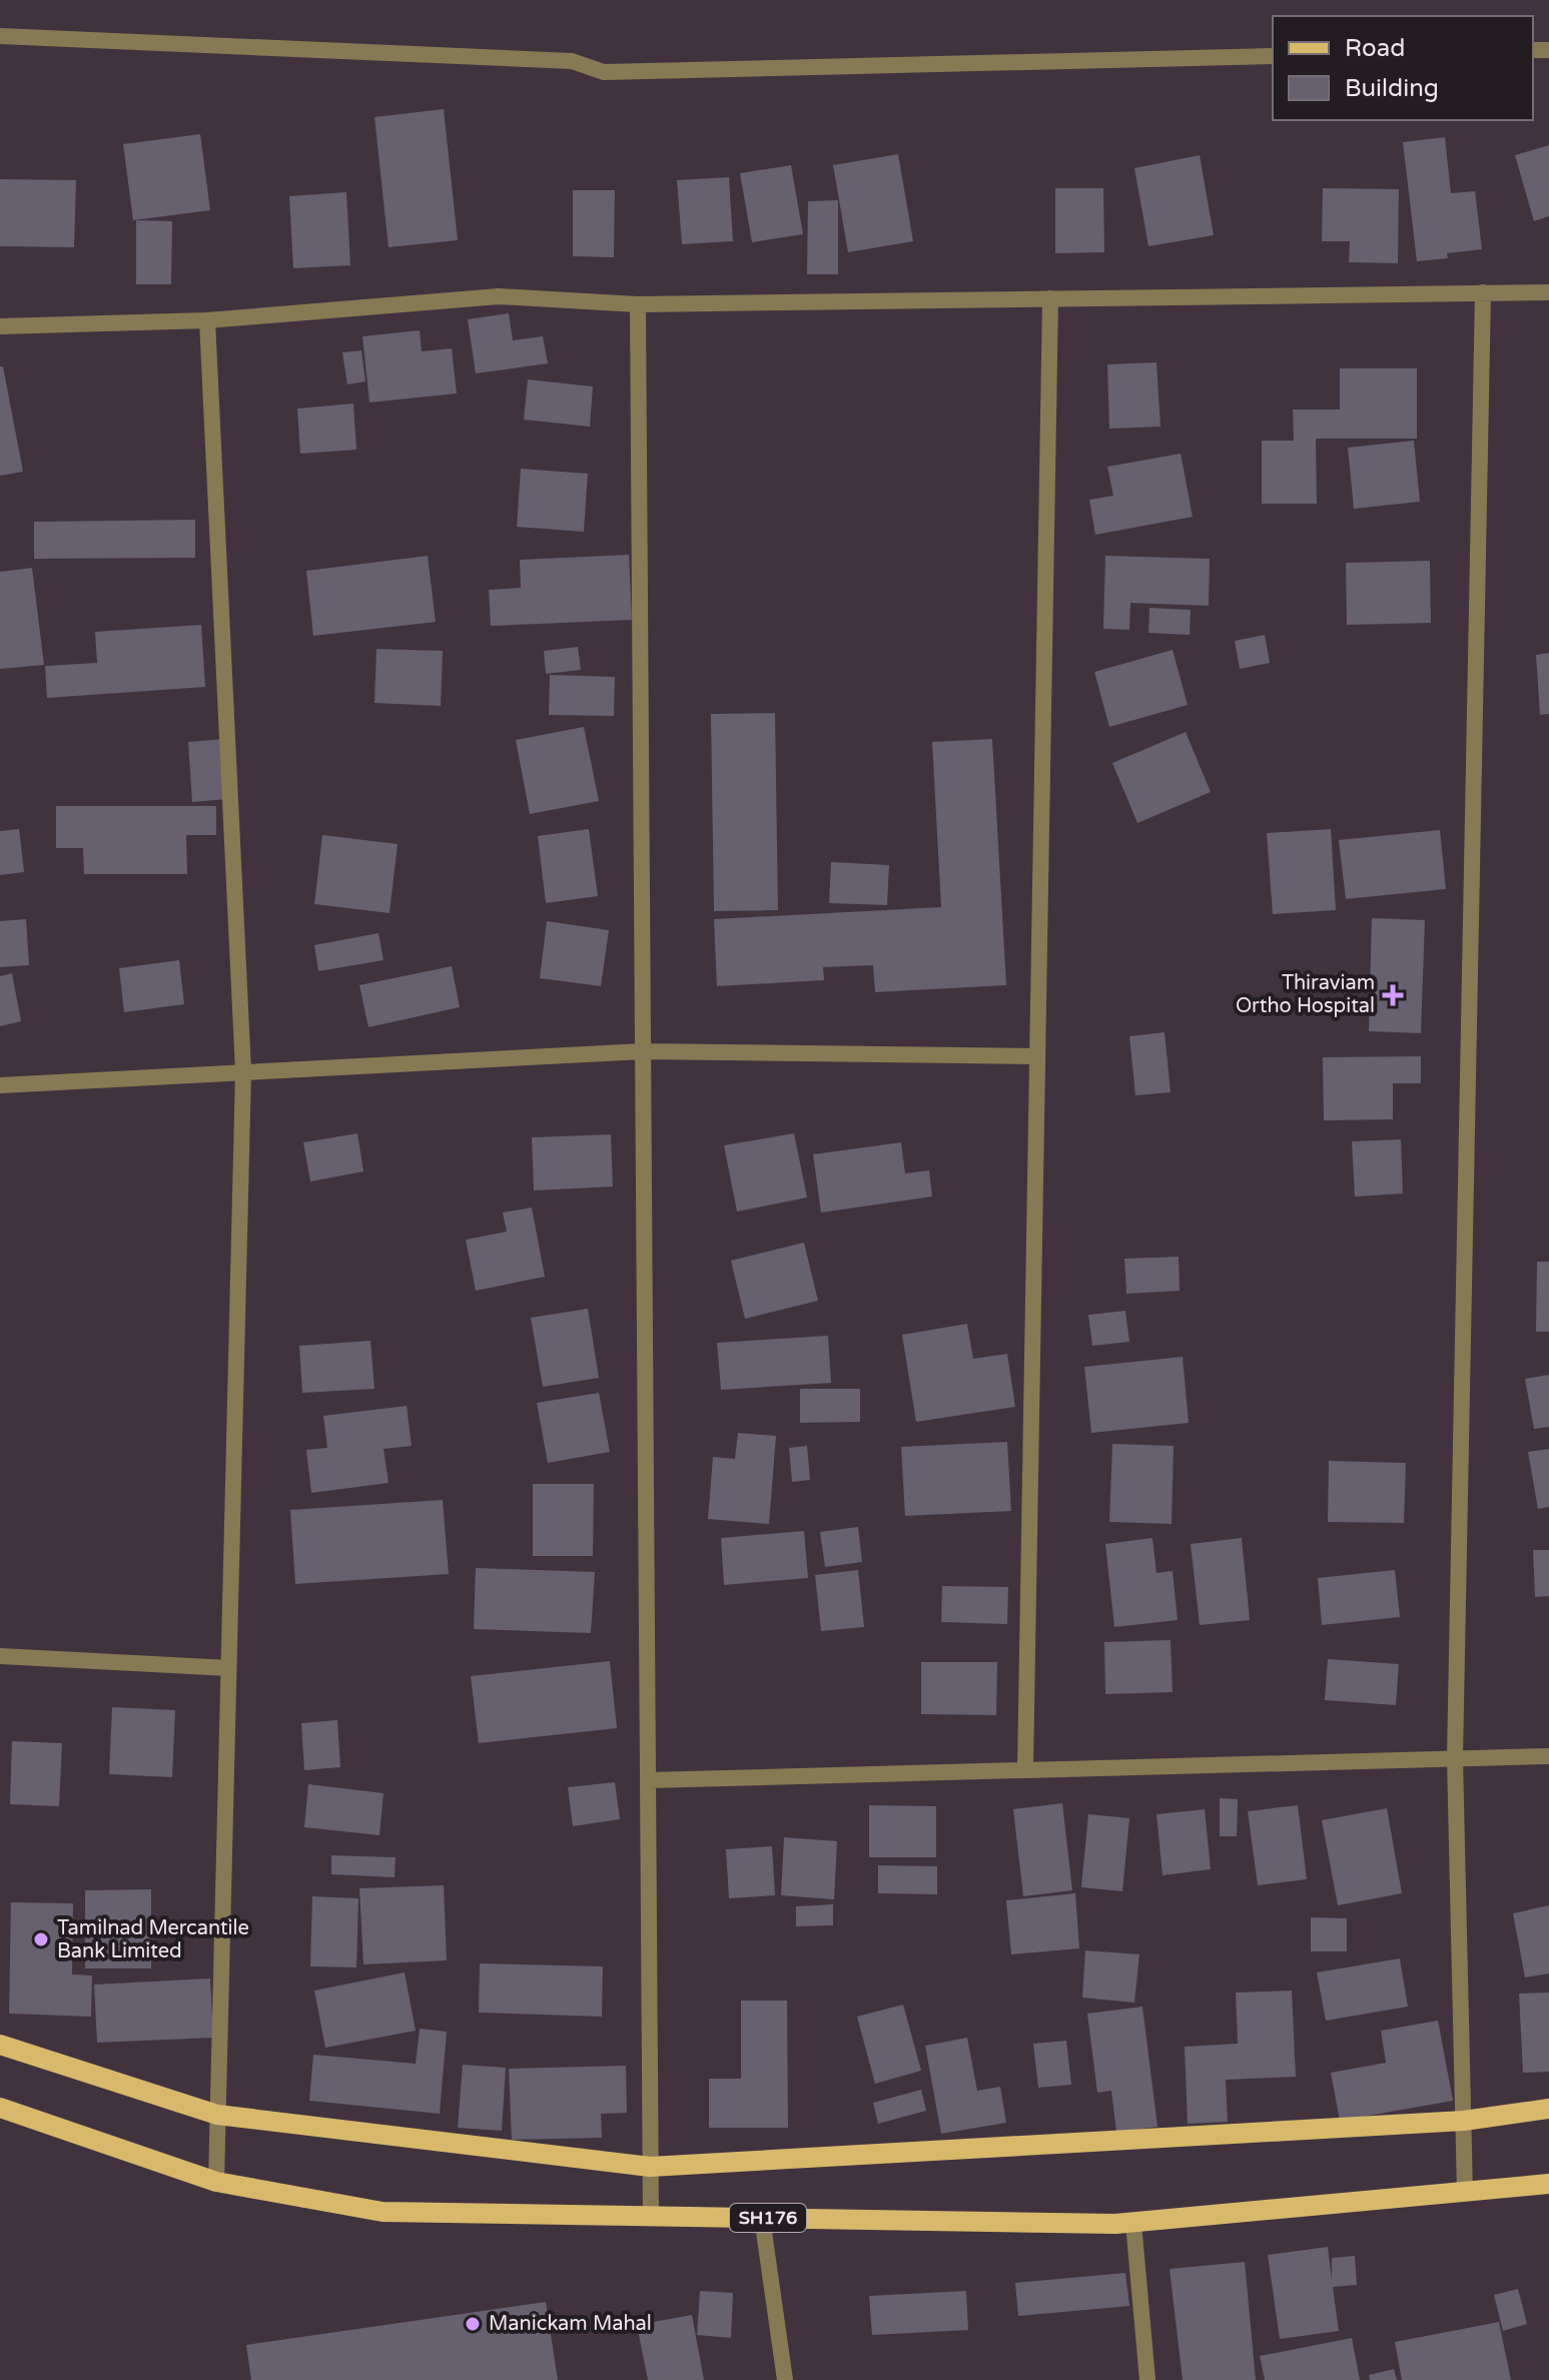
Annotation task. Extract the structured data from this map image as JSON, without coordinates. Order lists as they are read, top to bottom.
{
  "streets": {
    "main road": ["SH176"]
  },
  "places": {
    "health": ["Thiraviam Ortho Hospital"],
    "other": ["Tamilnad Mercantile Bank Limited", "Manickam Mahal"]
  },
  "legend": ["Road", "Building"]
}
